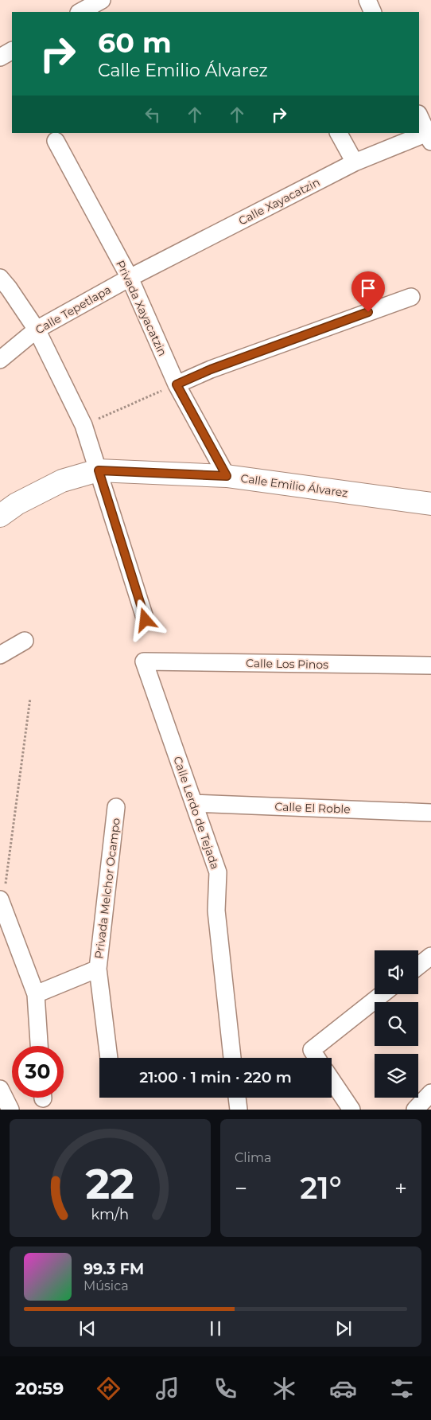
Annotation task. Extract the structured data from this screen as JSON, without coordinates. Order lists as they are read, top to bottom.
{
  "streets": {
    "street": [
      "Calle Xayacatzin",
      "Privada Xayacatzin",
      "Calle Tepetlapa",
      "Calle Emilio Álvarez",
      "Calle Los Pinos",
      "Calle El Roble",
      "Calle Lerdo de Tejada",
      "Privada Melchor Ocampo"
    ]
  },
  "crossings": [
    ["Calle Xayacatzin", "Privada Xayacatzin"],
    ["Calle Xayacatzin", "Calle Tepetlapa"],
    ["Privada Xayacatzin", "Calle Tepetlapa"],
    ["Privada Xayacatzin", "Calle Emilio Álvarez"],
    ["Calle Los Pinos", "Calle Lerdo de Tejada"],
    ["Calle El Roble", "Calle Lerdo de Tejada"]
  ],
  "page": {
    "turn": ["60 m", "Calle Emilio Álvarez"],
    "limit": "30",
    "trip": "21:00 · 1 min · 220 m",
    "tile": "Clima",
    "heat": ["−", "21°", "+"],
    "song": ["99.3 FM", "Música"],
    "tabs": "20:59",
    "gauge": ["22", "km/h"]
  }
}
